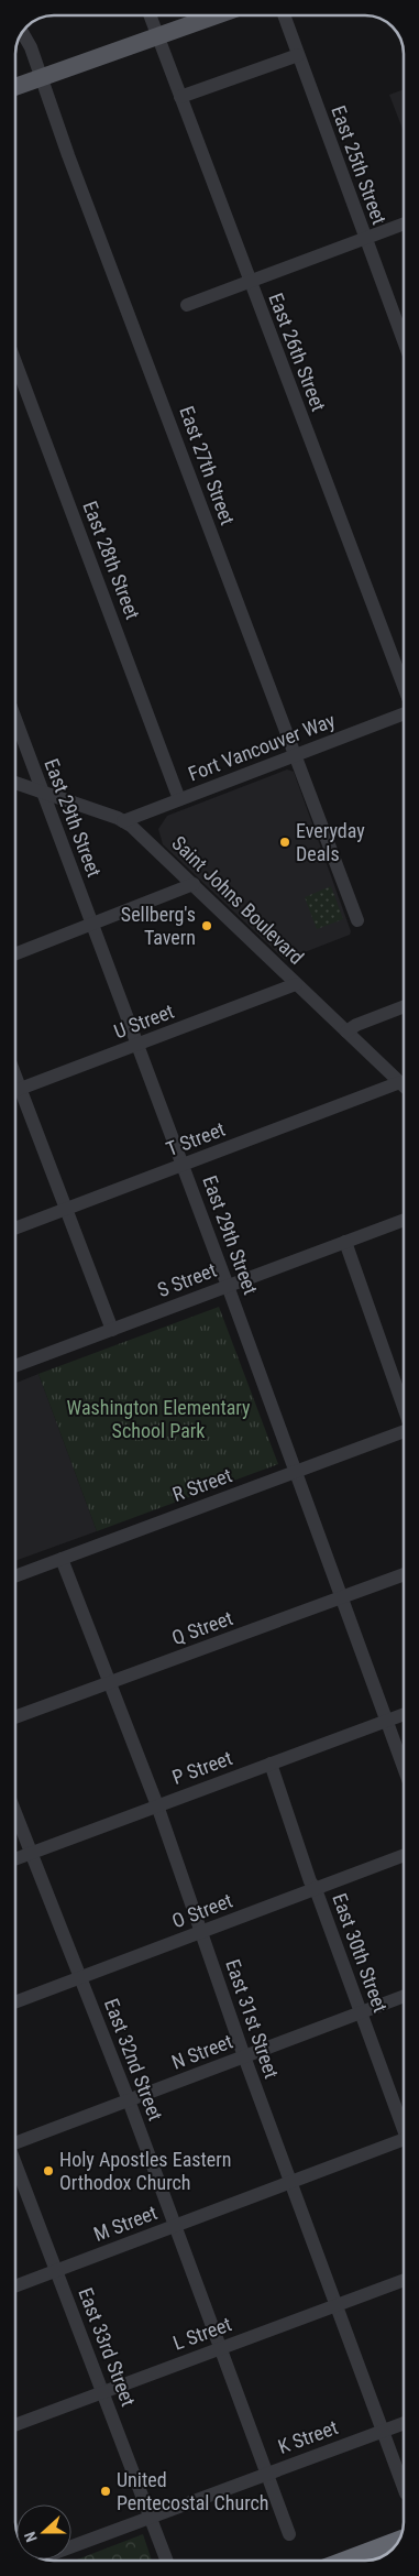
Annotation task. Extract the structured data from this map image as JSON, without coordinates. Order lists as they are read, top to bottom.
{
  "streets": {
    "street": [
      "East 25th Street",
      "East 26th Street",
      "East 27th Street",
      "East 28th Street",
      "Fort Vancouver Way",
      "East 29th Street",
      "Saint Johns Boulevard",
      "U Street",
      "T Street",
      "S Street",
      "R Street",
      "Q Street",
      "P Street",
      "O Street",
      "East 30th Street",
      "East 31st Street",
      "N Street",
      "East 32nd Street",
      "M Street",
      "L Street",
      "East 33rd Street",
      "K Street"
    ]
  },
  "crossings": [
    ["East 27th Street", "Fort Vancouver Way"],
    ["East 28th Street", "Fort Vancouver Way"],
    ["Fort Vancouver Way", "Saint Johns Boulevard"],
    ["East 29th Street", "Saint Johns Boulevard"],
    ["East 29th Street", "U Street"],
    ["East 29th Street", "T Street"],
    ["East 29th Street", "S Street"],
    ["East 29th Street", "R Street"],
    ["East 29th Street", "Q Street"],
    ["East 29th Street", "P Street"],
    ["Saint Johns Boulevard", "U Street"],
    ["Saint Johns Boulevard", "T Street"],
    ["R Street", "East 31st Street"],
    ["Q Street", "East 31st Street"],
    ["P Street", "East 30th Street"],
    ["P Street", "East 31st Street"],
    ["P Street", "East 32nd Street"],
    ["O Street", "East 30th Street"],
    ["O Street", "East 31st Street"],
    ["O Street", "East 32nd Street"],
    ["East 30th Street", "N Street"],
    ["East 31st Street", "N Street"],
    ["East 31st Street", "M Street"],
    ["East 31st Street", "L Street"],
    ["East 31st Street", "K Street"],
    ["N Street", "East 32nd Street"],
    ["East 32nd Street", "M Street"],
    ["East 32nd Street", "L Street"],
    ["East 32nd Street", "K Street"],
    ["M Street", "East 33rd Street"],
    ["L Street", "East 33rd Street"],
    ["East 33rd Street", "K Street"]
  ],
  "parks": ["Washington Elementary School Park"],
  "places": [
    "Everyday Deals",
    "Sellberg's Tavern",
    "Holy Apostles Eastern Orthodox Church",
    "United Pentecostal Church"
  ],
  "north": "left"
}
